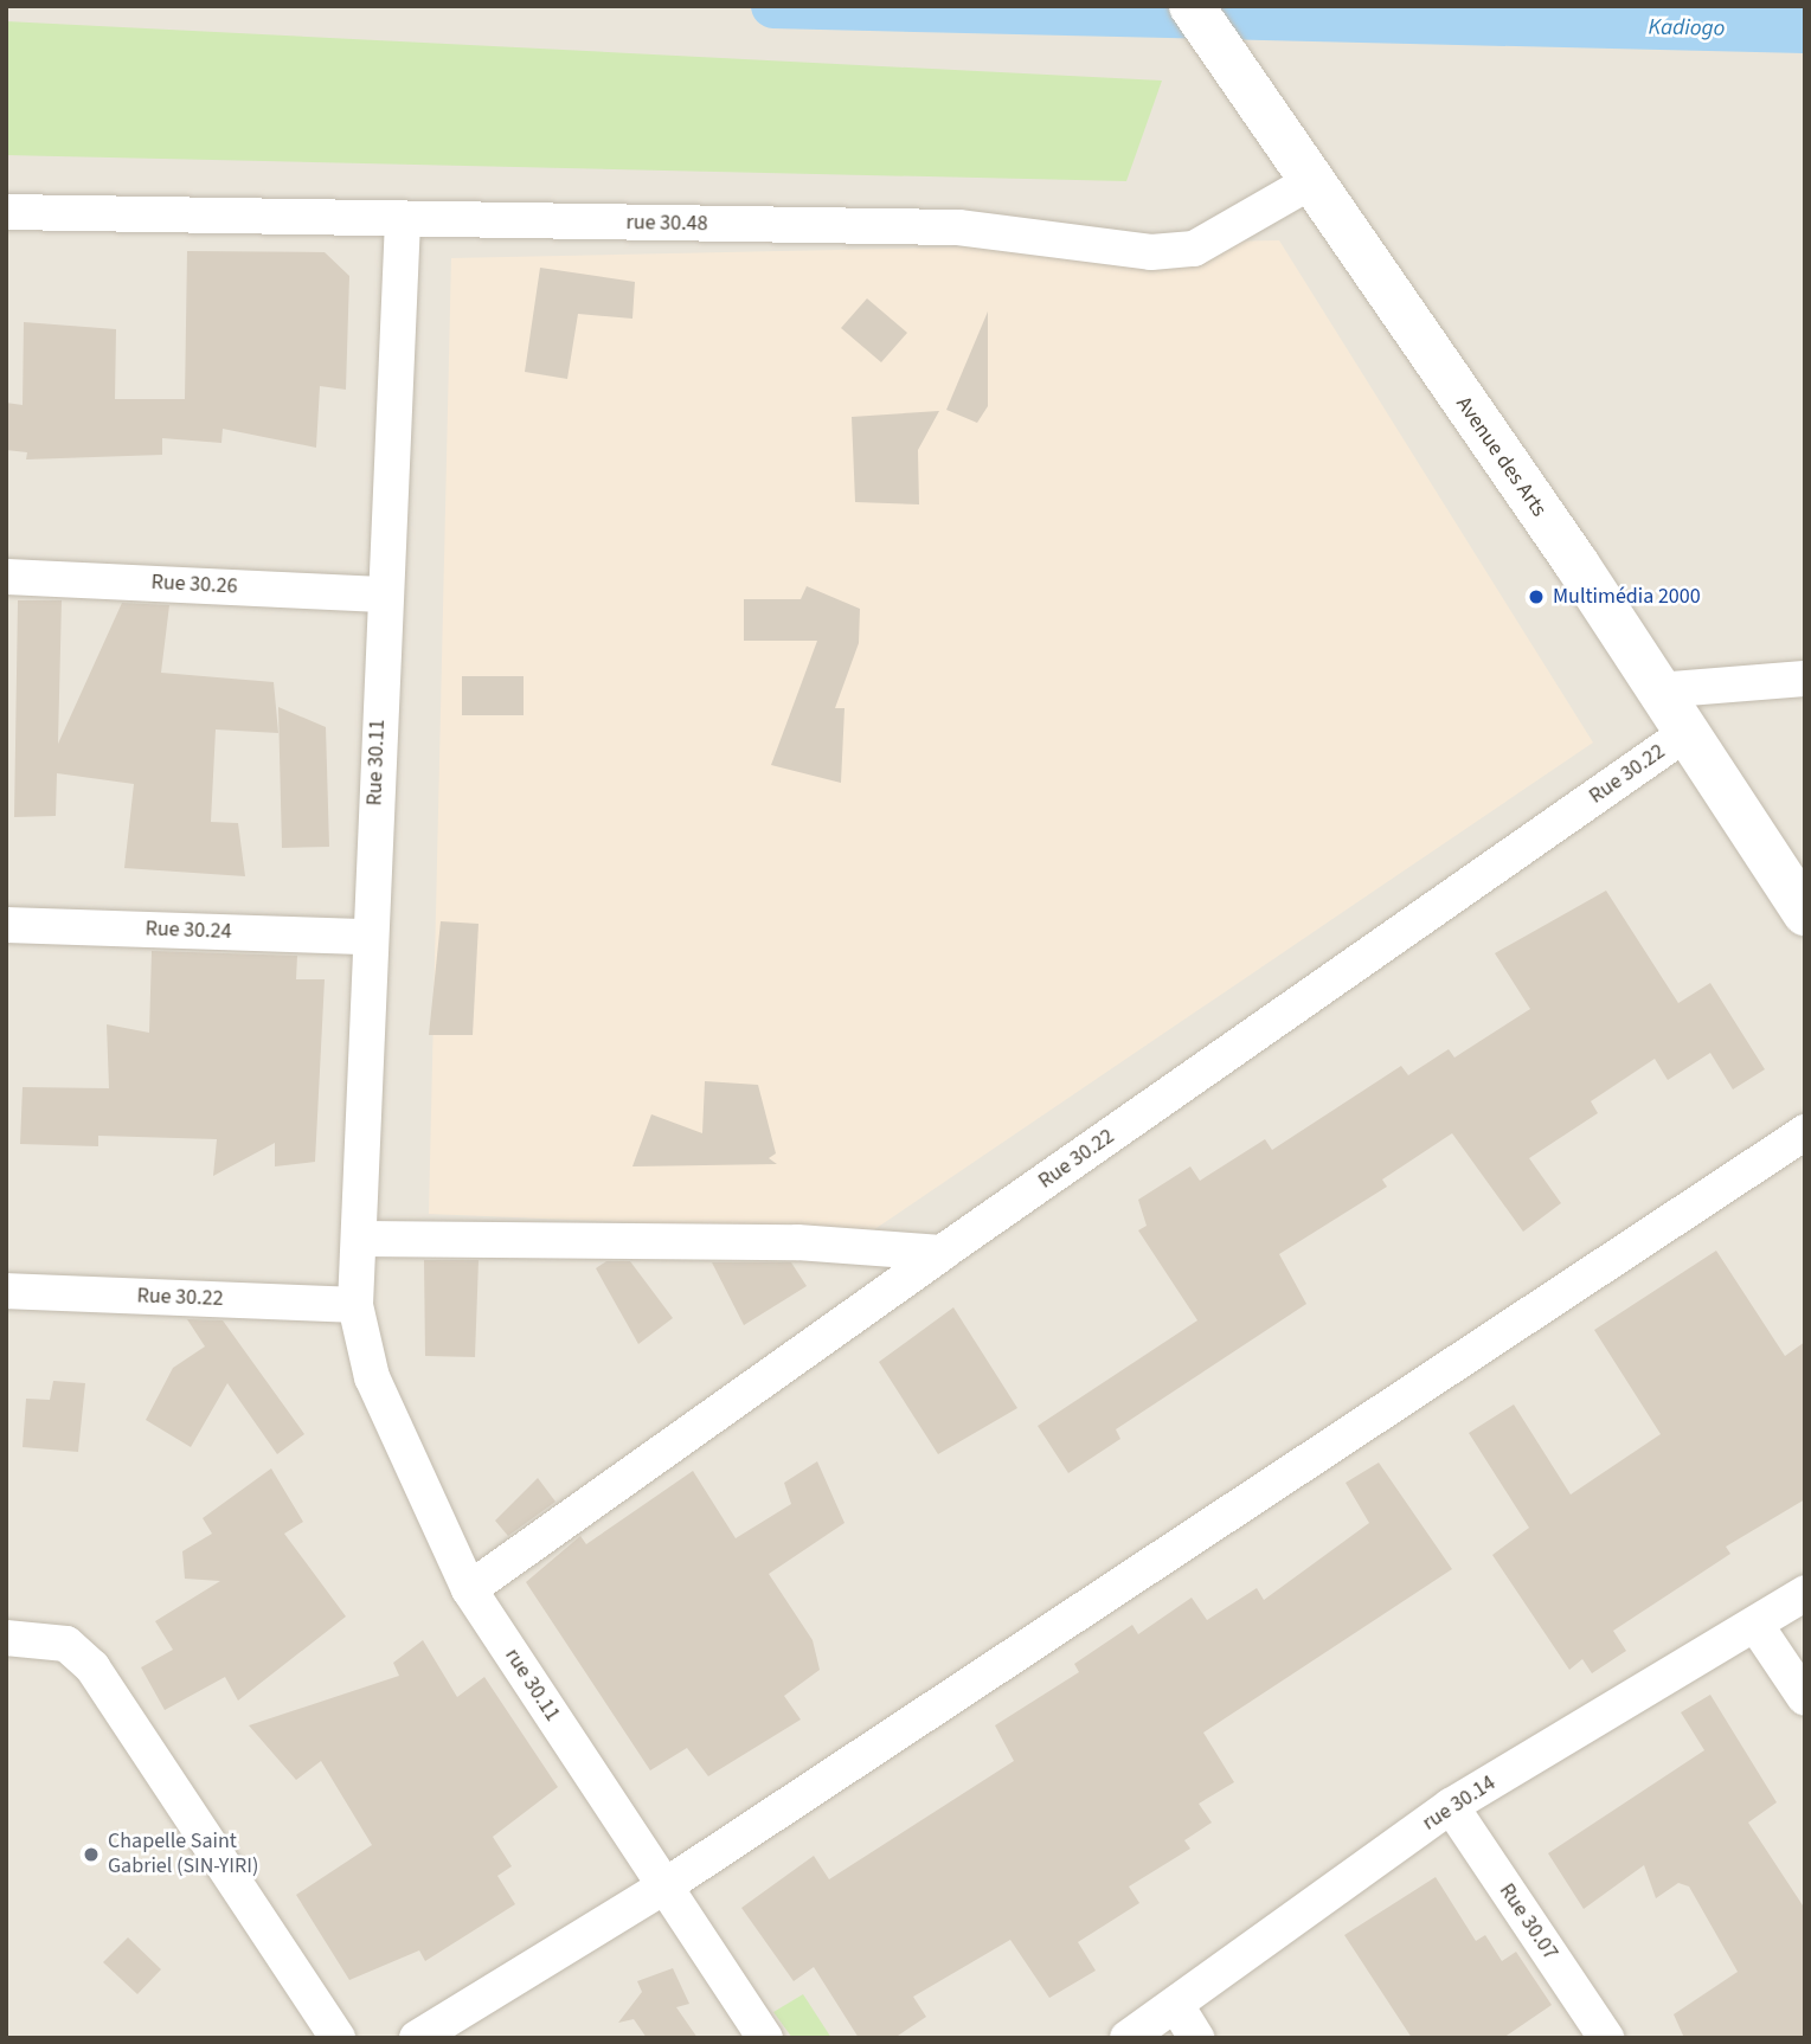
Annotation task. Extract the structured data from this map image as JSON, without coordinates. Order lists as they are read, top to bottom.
{
  "streets": {
    "street": [
      "rue 30.48",
      "Avenue des Arts",
      "Rue 30.26",
      "Rue 30.11",
      "Rue 30.22",
      "Rue 30.24",
      "rue 30.11",
      "rue 30.14",
      "Rue 30.07"
    ]
  },
  "crossings": [
    ["rue 30.48", "Avenue des Arts"],
    ["rue 30.48", "Rue 30.11"],
    ["Avenue des Arts", "Rue 30.22"],
    ["Rue 30.26", "Rue 30.11"],
    ["Rue 30.11", "Rue 30.22"],
    ["Rue 30.11", "Rue 30.24"],
    ["Rue 30.11", "rue 30.11"],
    ["Rue 30.22", "rue 30.11"],
    ["rue 30.14", "Rue 30.07"]
  ],
  "water": ["Kadiogo"],
  "places": ["Multimédia 2000", "Chapelle Saint Gabriel (SIN-YIRI)"]
}
